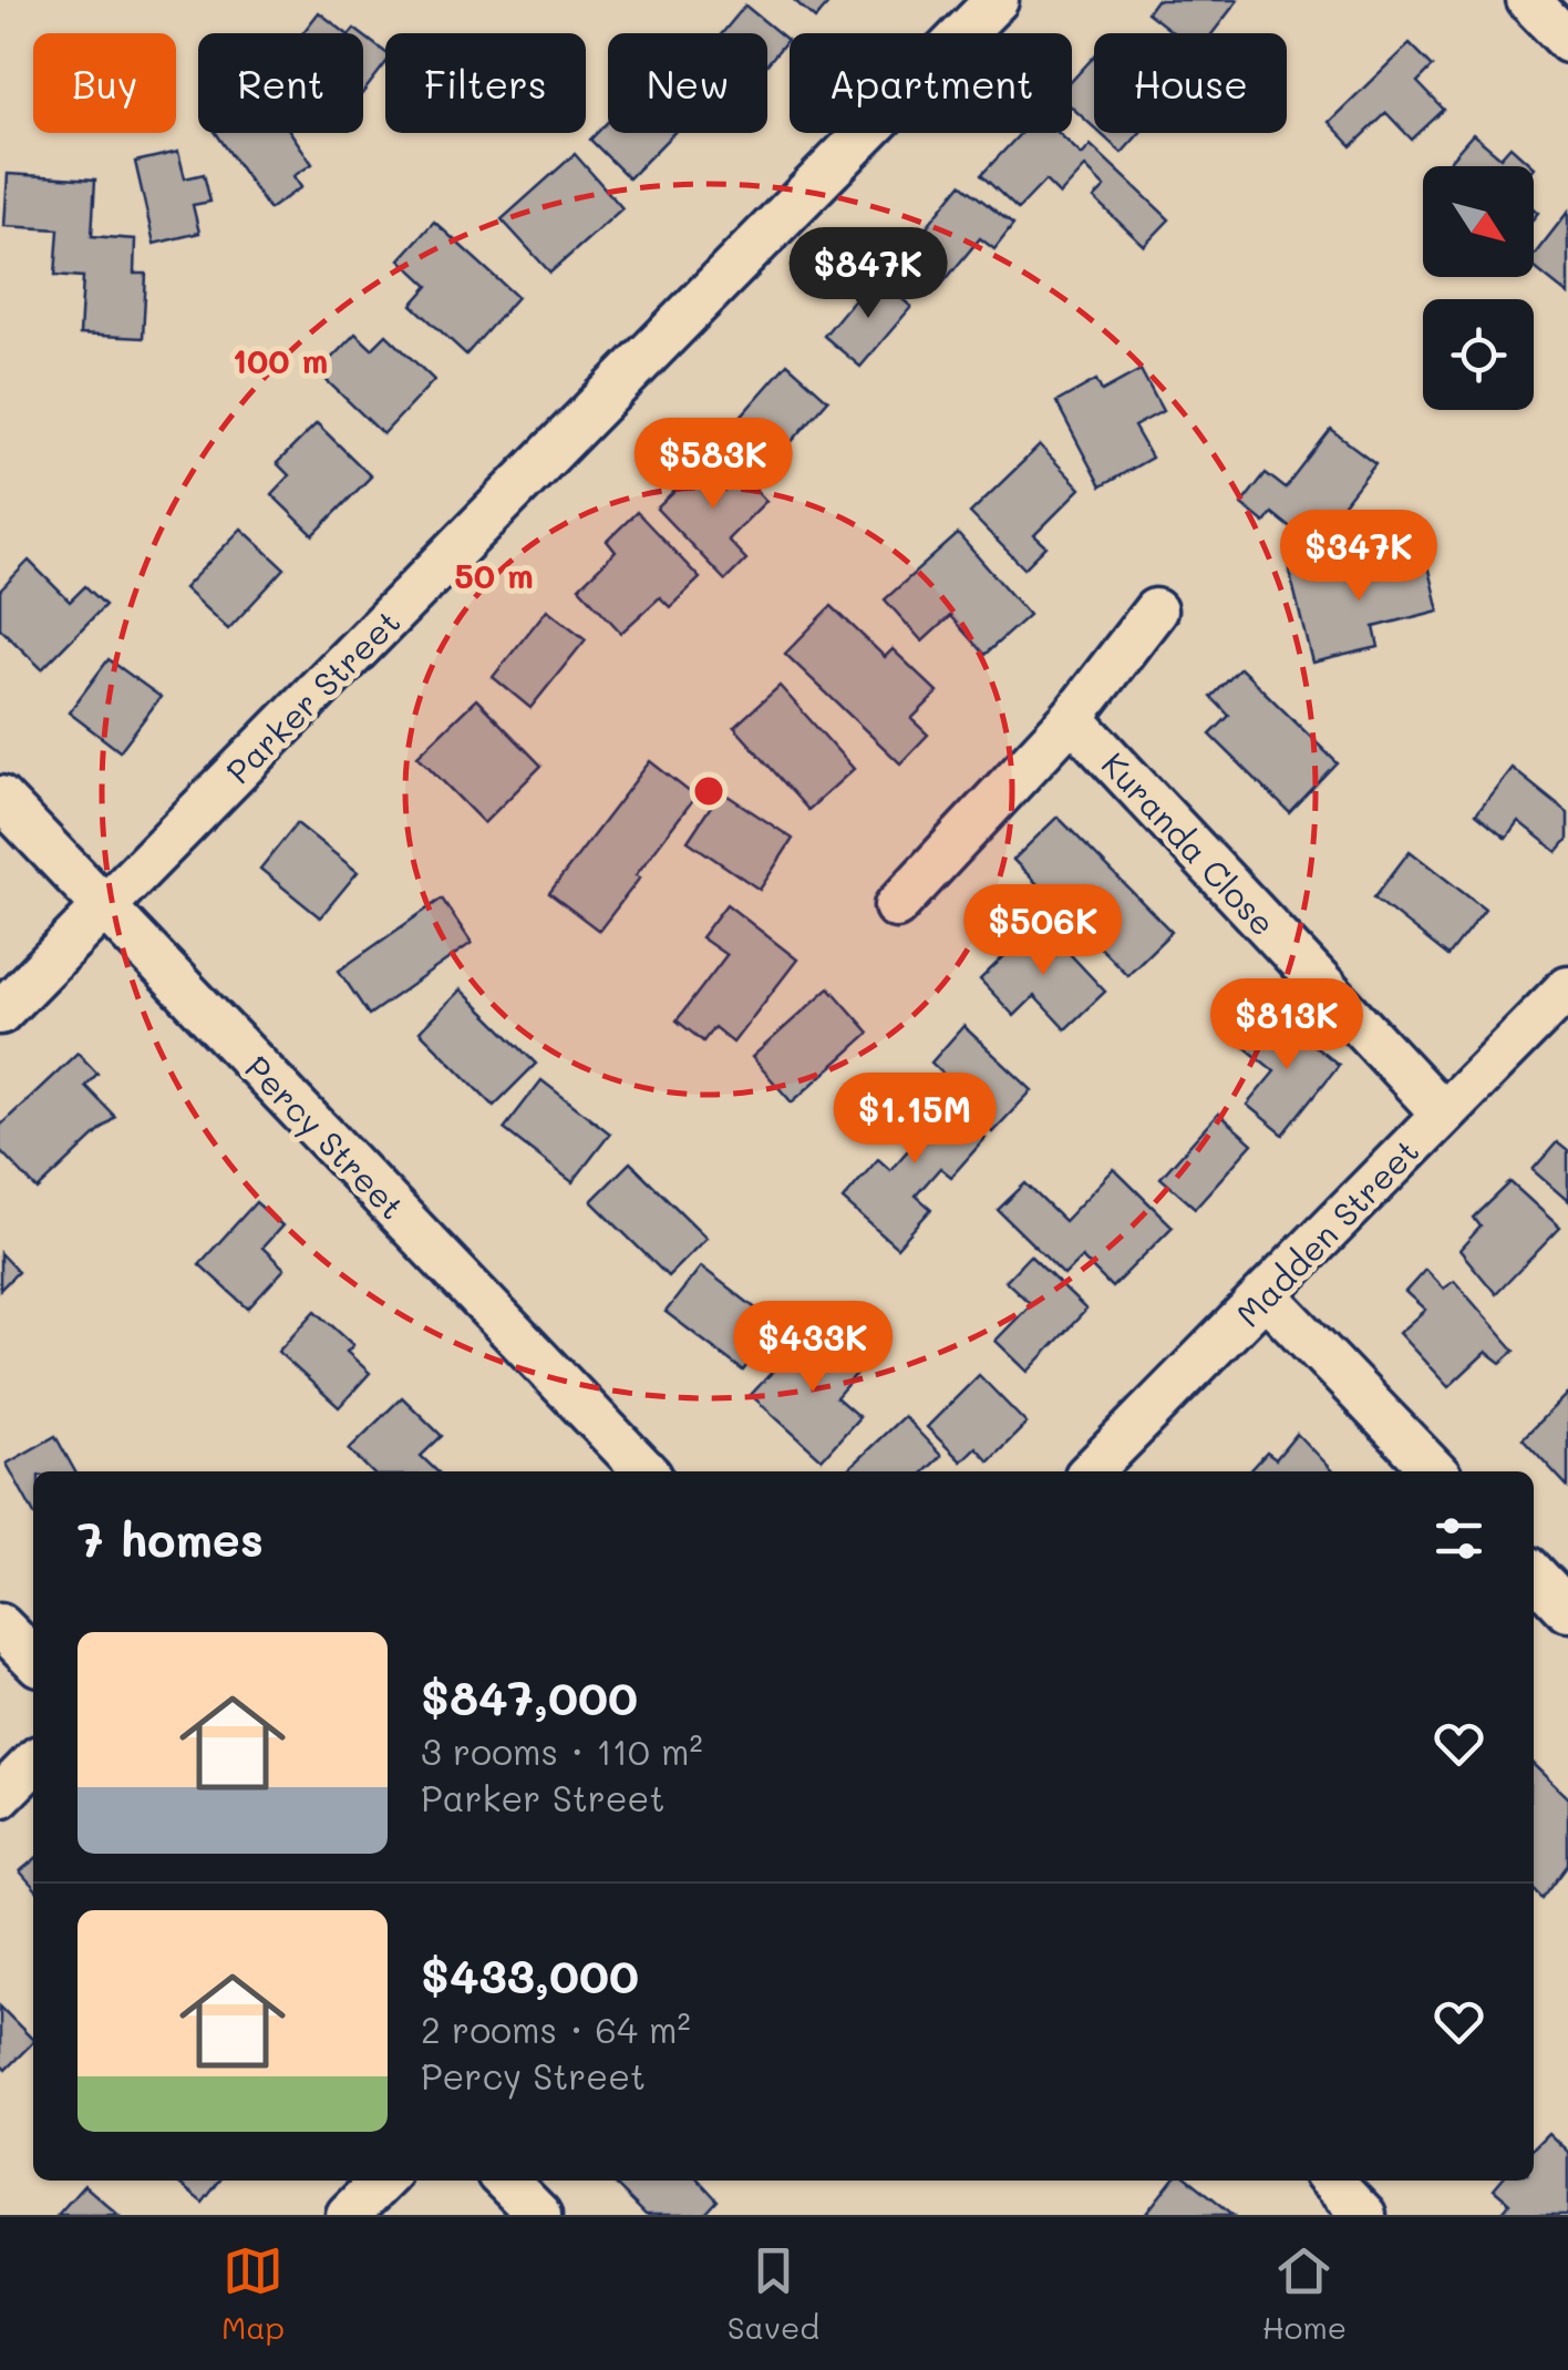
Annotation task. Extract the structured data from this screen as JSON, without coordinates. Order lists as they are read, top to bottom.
{
  "streets": {
    "street": [
      "Parker Street",
      "Kuranda Close",
      "Percy Street",
      "Madden Street"
    ]
  },
  "crossings": [
    ["Parker Street", "Percy Street"],
    ["Kuranda Close", "Madden Street"]
  ],
  "north": "bottom right",
  "page": {
    "chip": [
      "Buy",
      "Rent",
      "Filters",
      "New",
      "Apartment",
      "House"
    ],
    "price": [
      "$847K",
      "$583K",
      "$347K",
      "$506K",
      "$813K",
      "$1.15M",
      "$433K"
    ],
    "heading": "7 homes",
    "list": [
      {
        "name": "$847,000",
        "note": "3 rooms · 110 m² · Parker Street"
      },
      {
        "name": "$433,000",
        "note": "2 rooms · 64 m² · Percy Street"
      }
    ],
    "tabs": ["Map", "Saved", "Home"]
  },
  "rings": ["100 m", "50 m"]
}
